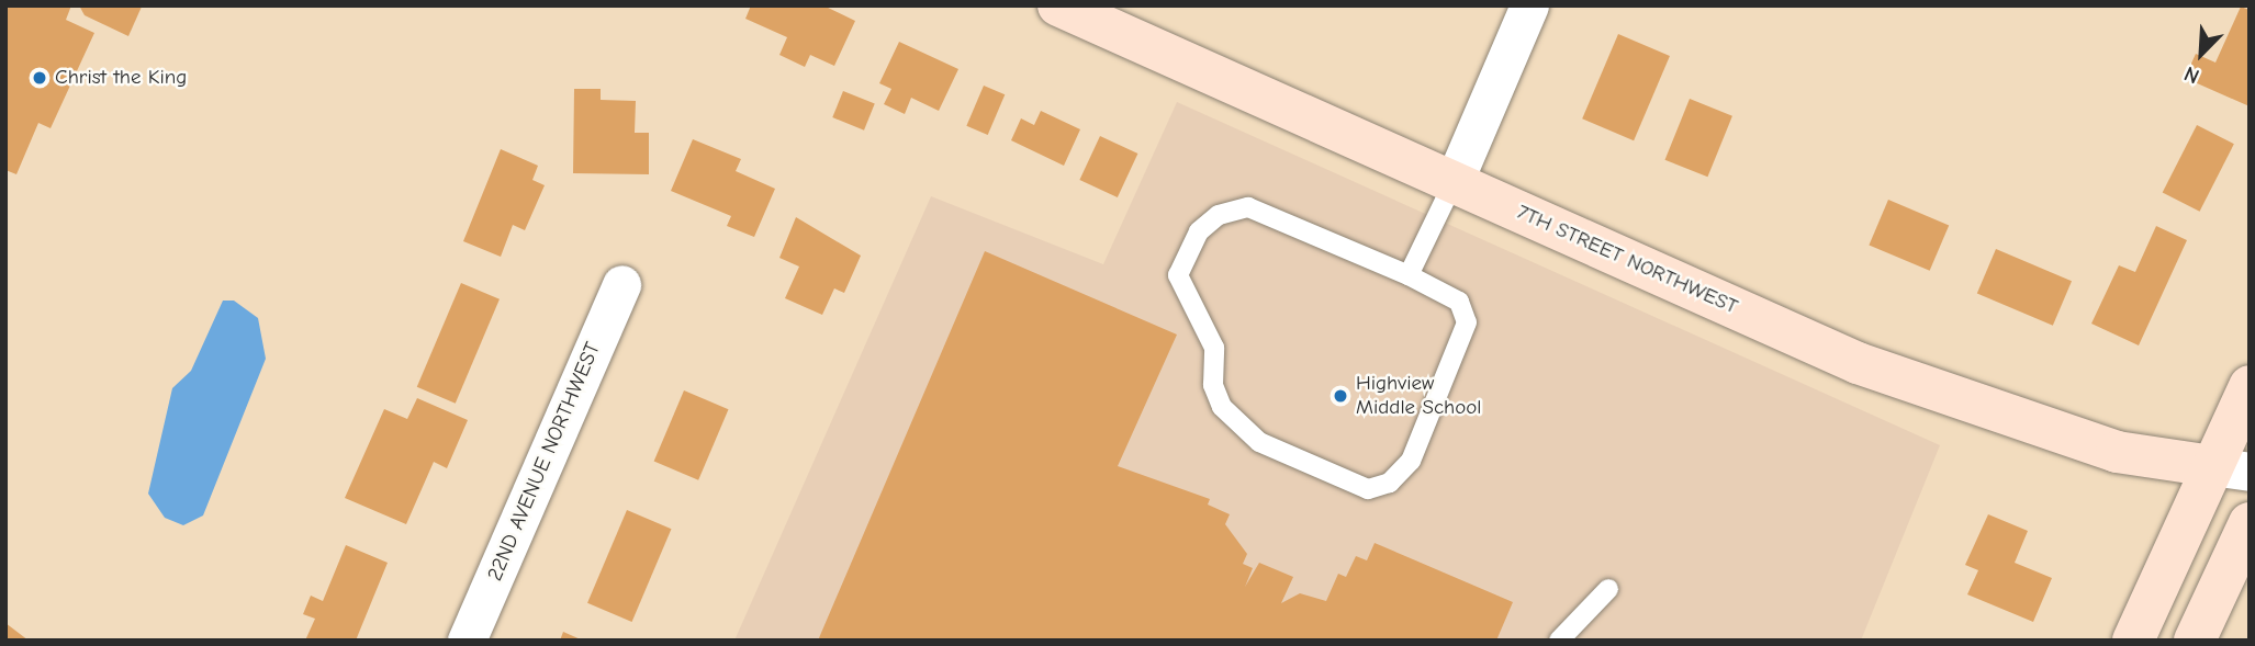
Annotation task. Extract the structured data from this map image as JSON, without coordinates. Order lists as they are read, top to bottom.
{
  "streets": {
    "street": ["7TH STREET NORTHWEST", "22ND AVENUE NORTHWEST"]
  },
  "places": ["Christ the King", "Highview Middle School"],
  "north": "bottom left"
}
